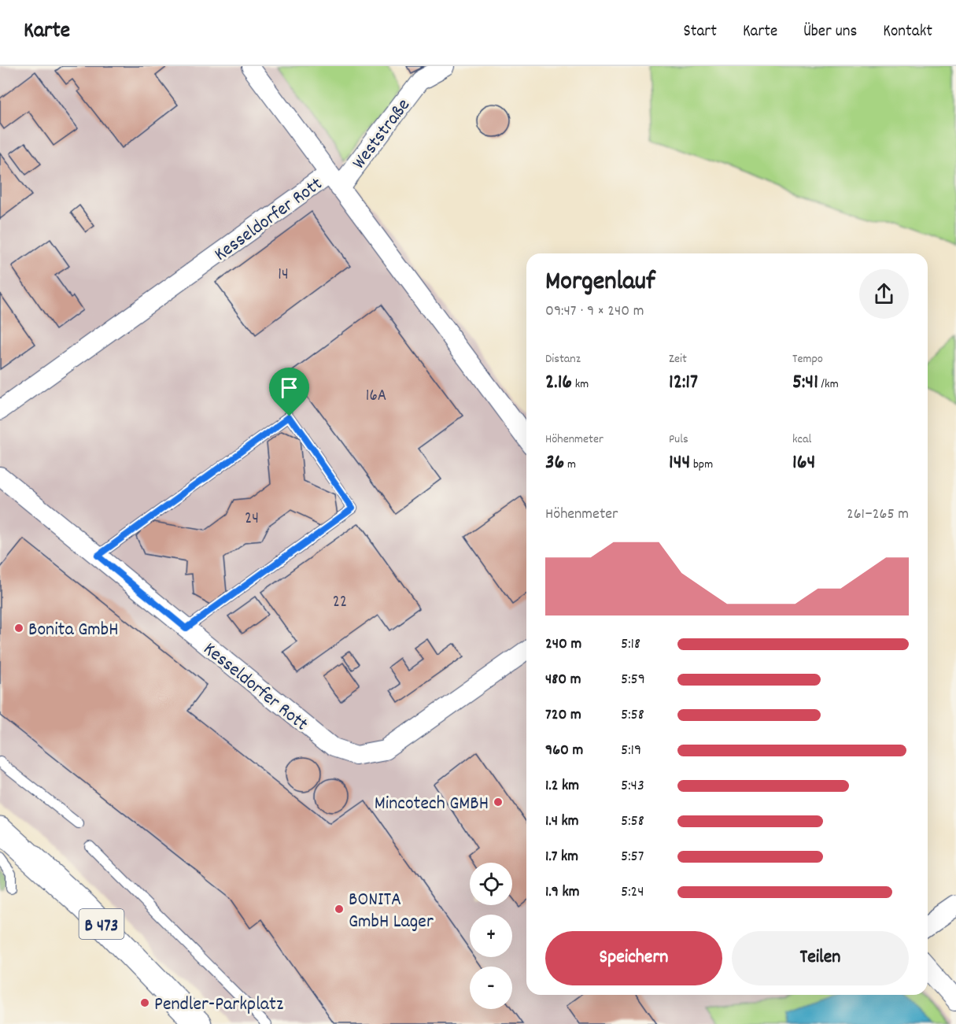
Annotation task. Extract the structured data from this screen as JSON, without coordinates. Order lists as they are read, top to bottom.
{
  "streets": {
    "main road": ["B 473"],
    "street": ["Weststraße", "Kesseldorfer Rott"]
  },
  "crossings": [
    ["Weststraße", "Kesseldorfer Rott"]
  ],
  "places": [
    "Bonita GmbH",
    "Mincotech GMBH",
    "BONITA GmbH Lager",
    "Pendler-Parkplatz"
  ],
  "house_numbers": [
    "14",
    "16A",
    "24",
    "22"
  ],
  "page": {
    "header": "Karte",
    "nav": [
      "Start",
      "Karte",
      "Über uns",
      "Kontakt"
    ],
    "heading": ["Morgenlauf", "09:47 · 9 × 240 m"],
    "stats": [
      ["Distanz", "2.16 km"],
      ["Zeit", "12:17"],
      ["Tempo", "5:41 /km"],
      ["Höhenmeter", "36 m"],
      ["Puls", "144 bpm"],
      ["kcal", "164"]
    ],
    "chart": ["Höhenmeter", "261–265 m"],
    "list": [
      {
        "name": "240 m",
        "note": "5:18"
      },
      {
        "name": "480 m",
        "note": "5:59"
      },
      {
        "name": "720 m",
        "note": "5:58"
      },
      {
        "name": "960 m",
        "note": "5:19"
      },
      {
        "name": "1.2 km",
        "note": "5:43"
      },
      {
        "name": "1.4 km",
        "note": "5:58"
      },
      {
        "name": "1.7 km",
        "note": "5:57"
      },
      {
        "name": "1.9 km",
        "note": "5:24"
      }
    ],
    "map_buttons": ["+", "−"],
    "buttons": ["Speichern", "Teilen"]
  }
}
